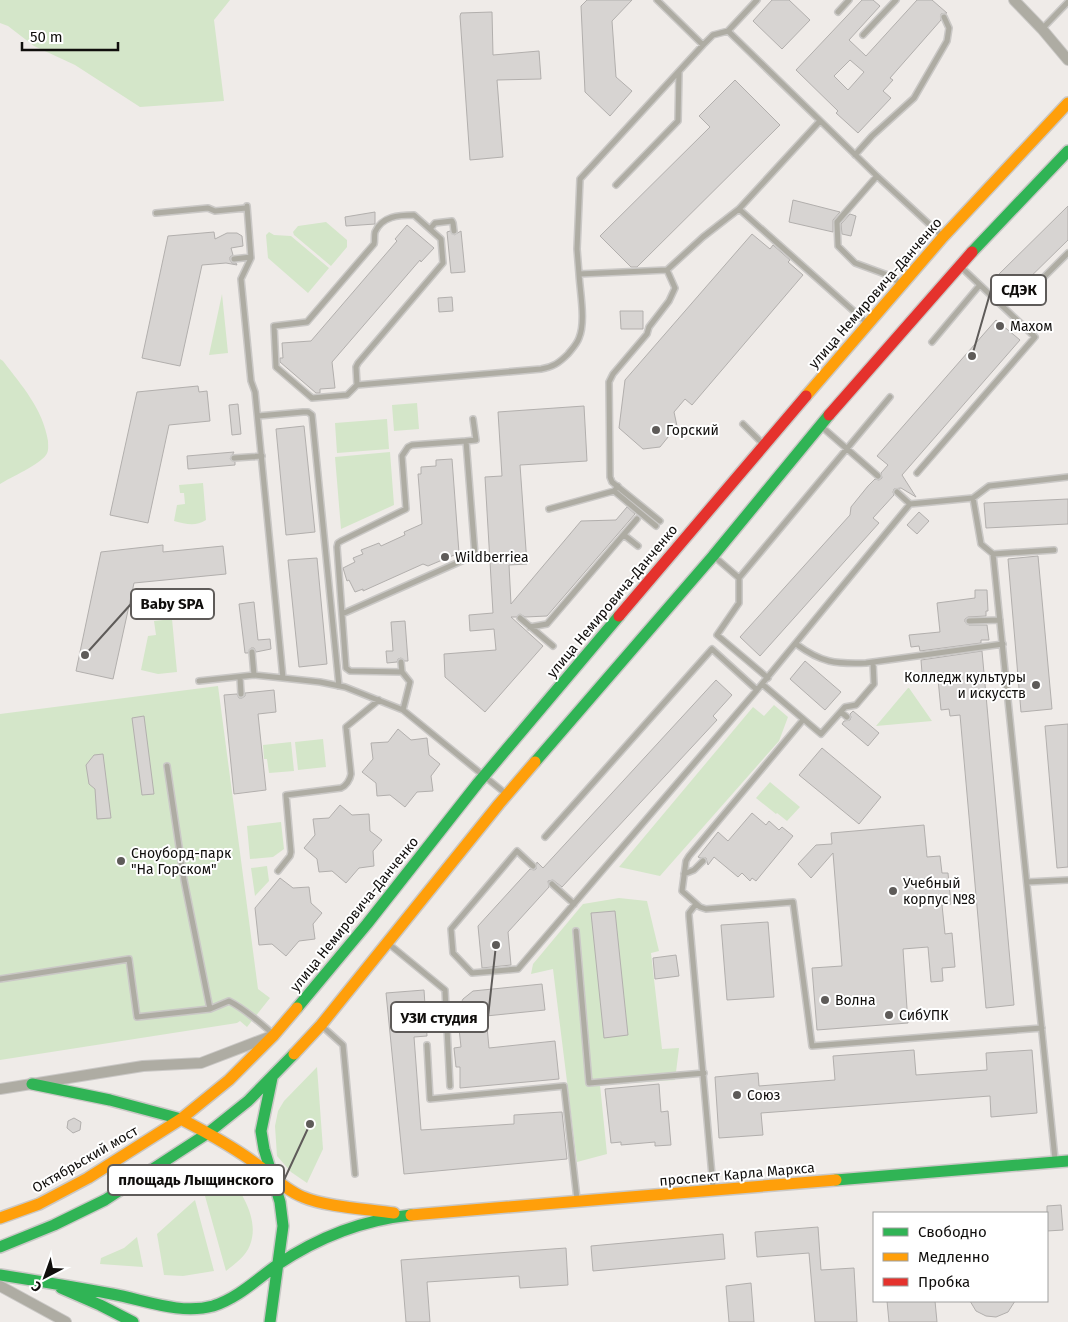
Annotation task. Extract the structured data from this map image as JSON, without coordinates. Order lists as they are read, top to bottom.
{
  "streets": {
    "main road": ["улица Немировича-Данченко", "Октябрьский мост", "проспект Карла Маркса"]
  },
  "crossings": [
    ["улица Немировича-Данченко", "Октябрьский мост"]
  ],
  "places": [
    "Махом",
    "СДЭК",
    "Горский",
    "Wildberriea",
    "Baby SPA",
    "Колледж культуры и искусств",
    "Сноуборд-парк \"На Горском\"",
    "Учебный корпус №8",
    "УЗИ студия",
    "Волна",
    "СибУПК",
    "Союз",
    "площадь Лыщинского"
  ],
  "legend": ["Свободно", "Медленно", "Пробка"],
  "scale_bar": "50 m",
  "north": "bottom left"
}
